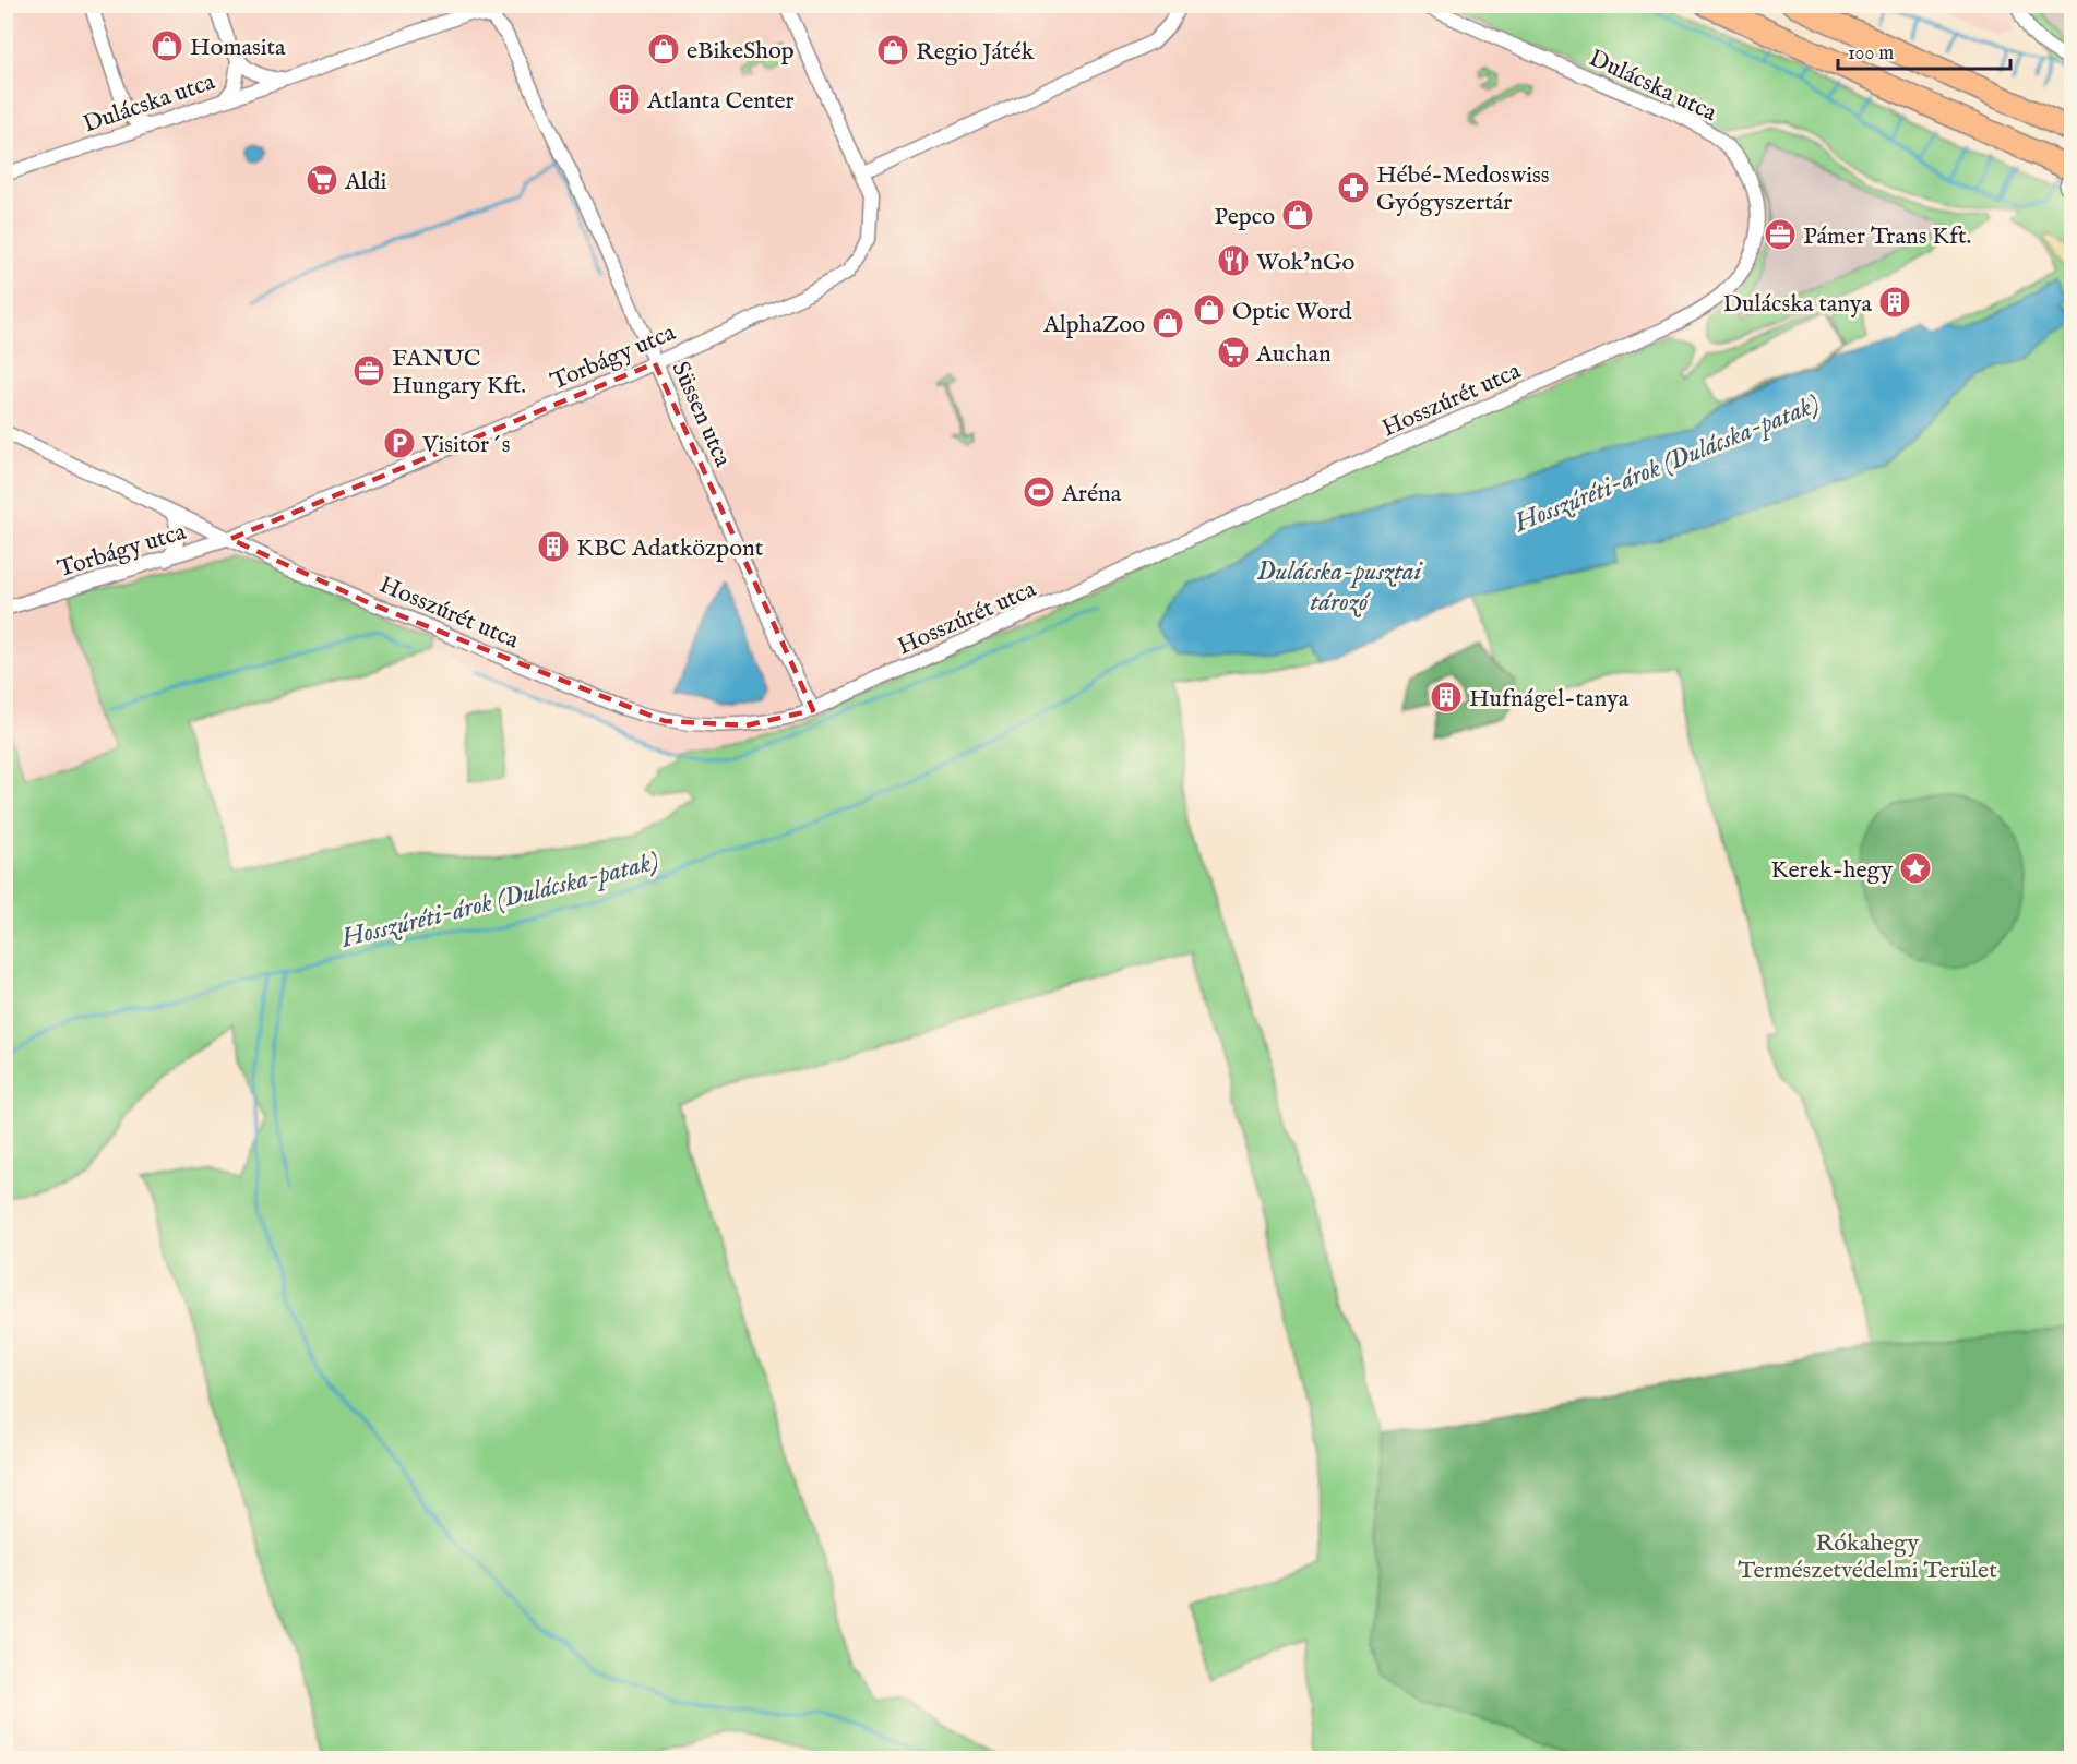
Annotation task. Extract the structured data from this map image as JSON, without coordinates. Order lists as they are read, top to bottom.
{
  "streets": {
    "street": [
      "Dulácska utca",
      "Torbágy utca",
      "Hosszúrét utca",
      "Süssen utca"
    ]
  },
  "crossings": [
    ["Dulácska utca", "Hosszúrét utca"],
    ["Dulácska utca", "Süssen utca"],
    ["Torbágy utca", "Hosszúrét utca"],
    ["Torbágy utca", "Süssen utca"],
    ["Hosszúrét utca", "Süssen utca"]
  ],
  "water": ["Hosszúréti-árok (Dulácska-patak)", "Dulácska-pusztai tározó"],
  "parks": ["Rókahegy Természetvédelmi Terület"],
  "places": {
    "shop": [
      "Homasita",
      "eBikeShop",
      "Regio Játék",
      "Pepco",
      "Optic Word",
      "AlphaZoo"
    ],
    "building": [
      "Atlanta Center",
      "Dulácska tanya",
      "KBC Adatközpont",
      "Hufnágel-tanya"
    ],
    "supermarket": ["Aldi", "Auchan"],
    "pharmacy": ["Hébé-Medoswiss Gyógyszertár"],
    "office": ["Pámer Trans Kft.", "FANUC Hungary Kft."],
    "restaurant": ["Wok'nGo"],
    "parking": ["Visitor´s"],
    "sports": ["Aréna"],
    "place": ["Kerek-hegy"]
  },
  "scale_bar": "100 m"
}
